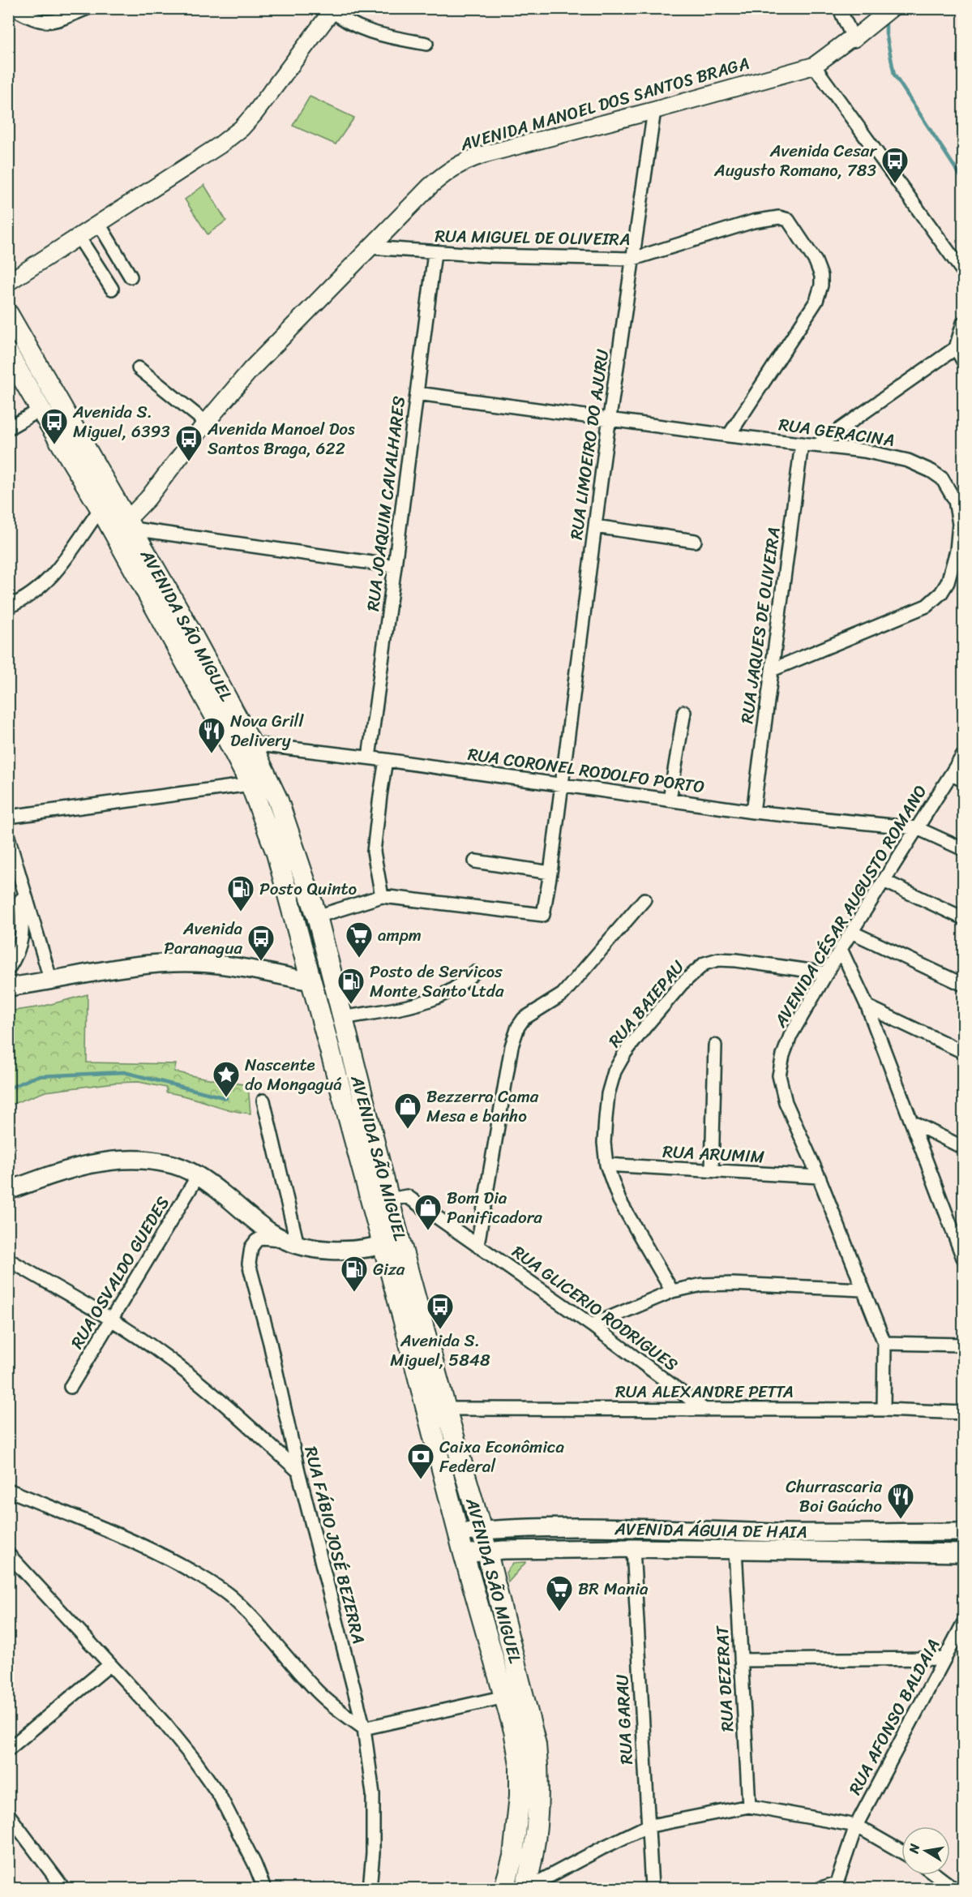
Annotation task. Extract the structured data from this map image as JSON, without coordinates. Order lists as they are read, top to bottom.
{
  "streets": {
    "main road": ["AVENIDA SÃO MIGUEL", "AVENIDA ÁGUIA DE HAIA"],
    "street": [
      "AVENIDA MANOEL DOS SANTOS BRAGA",
      "RUA MIGUEL DE OLIVEIRA",
      "RUA GERACINA",
      "RUA LIMOEIRO DO AJURU",
      "RUA JOAQUIM CAVALHARES",
      "RUA JAQUES DE OLIVEIRA",
      "RUA CORONEL RODOLFO PORTO",
      "AVENIDA CÉSAR AUGUSTO ROMANO",
      "RUA BAIEPAU",
      "RUA ARUMIM",
      "RUA OSVALDO GUEDES",
      "RUA GLICERIO RODRIGUES",
      "RUA ALEXANDRE PETTA",
      "RUA FÁBIO JOSÉ BEZERRA",
      "RUA DEZERAT",
      "RUA AFONSO BALDAIA",
      "RUA GARAU"
    ]
  },
  "crossings": [
    ["AVENIDA MANOEL DOS SANTOS BRAGA", "RUA MIGUEL DE OLIVEIRA"],
    ["AVENIDA MANOEL DOS SANTOS BRAGA", "RUA LIMOEIRO DO AJURU"],
    ["AVENIDA MANOEL DOS SANTOS BRAGA", "AVENIDA SÃO MIGUEL"],
    ["RUA MIGUEL DE OLIVEIRA", "RUA GERACINA"],
    ["RUA MIGUEL DE OLIVEIRA", "RUA LIMOEIRO DO AJURU"],
    ["RUA MIGUEL DE OLIVEIRA", "RUA JOAQUIM CAVALHARES"],
    ["RUA GERACINA", "RUA LIMOEIRO DO AJURU"],
    ["RUA GERACINA", "RUA JOAQUIM CAVALHARES"],
    ["RUA GERACINA", "RUA JAQUES DE OLIVEIRA"],
    ["RUA LIMOEIRO DO AJURU", "RUA CORONEL RODOLFO PORTO"],
    ["RUA JOAQUIM CAVALHARES", "RUA CORONEL RODOLFO PORTO"],
    ["AVENIDA SÃO MIGUEL", "RUA CORONEL RODOLFO PORTO"],
    ["AVENIDA SÃO MIGUEL", "RUA GLICERIO RODRIGUES"],
    ["AVENIDA SÃO MIGUEL", "RUA ALEXANDRE PETTA"],
    ["AVENIDA SÃO MIGUEL", "AVENIDA ÁGUIA DE HAIA"],
    ["RUA JAQUES DE OLIVEIRA", "RUA CORONEL RODOLFO PORTO"],
    ["RUA CORONEL RODOLFO PORTO", "AVENIDA CÉSAR AUGUSTO ROMANO"],
    ["AVENIDA CÉSAR AUGUSTO ROMANO", "RUA BAIEPAU"],
    ["AVENIDA CÉSAR AUGUSTO ROMANO", "RUA ARUMIM"],
    ["AVENIDA CÉSAR AUGUSTO ROMANO", "RUA ALEXANDRE PETTA"],
    ["RUA BAIEPAU", "RUA ARUMIM"],
    ["RUA GLICERIO RODRIGUES", "RUA ALEXANDRE PETTA"],
    ["AVENIDA ÁGUIA DE HAIA", "RUA DEZERAT"],
    ["AVENIDA ÁGUIA DE HAIA", "RUA GARAU"]
  ],
  "places": {
    "bus stop": [
      "Avenida Cesar Augusto Romano, 783",
      "Avenida S. Miguel, 6393",
      "Avenida Manoel Dos Santos Braga, 622",
      "Avenida Paranagua",
      "Avenida S. Miguel, 5848"
    ],
    "restaurant": ["Nova Grill Delivery", "Churrascaria Boi Gaúcho"],
    "fuel station": ["Posto Quinto", "Posto de Servicos Monte Santo Ltda", "Giza"],
    "supermarket": ["ampm", "BR Mania"],
    "place": ["Nascente do Mongaguá"],
    "shop": ["Bezzerra Cama Mesa e banho", "Bom Dia Panificadora"],
    "bank": ["Caixa Econômica Federal"]
  },
  "north": "left"
}
